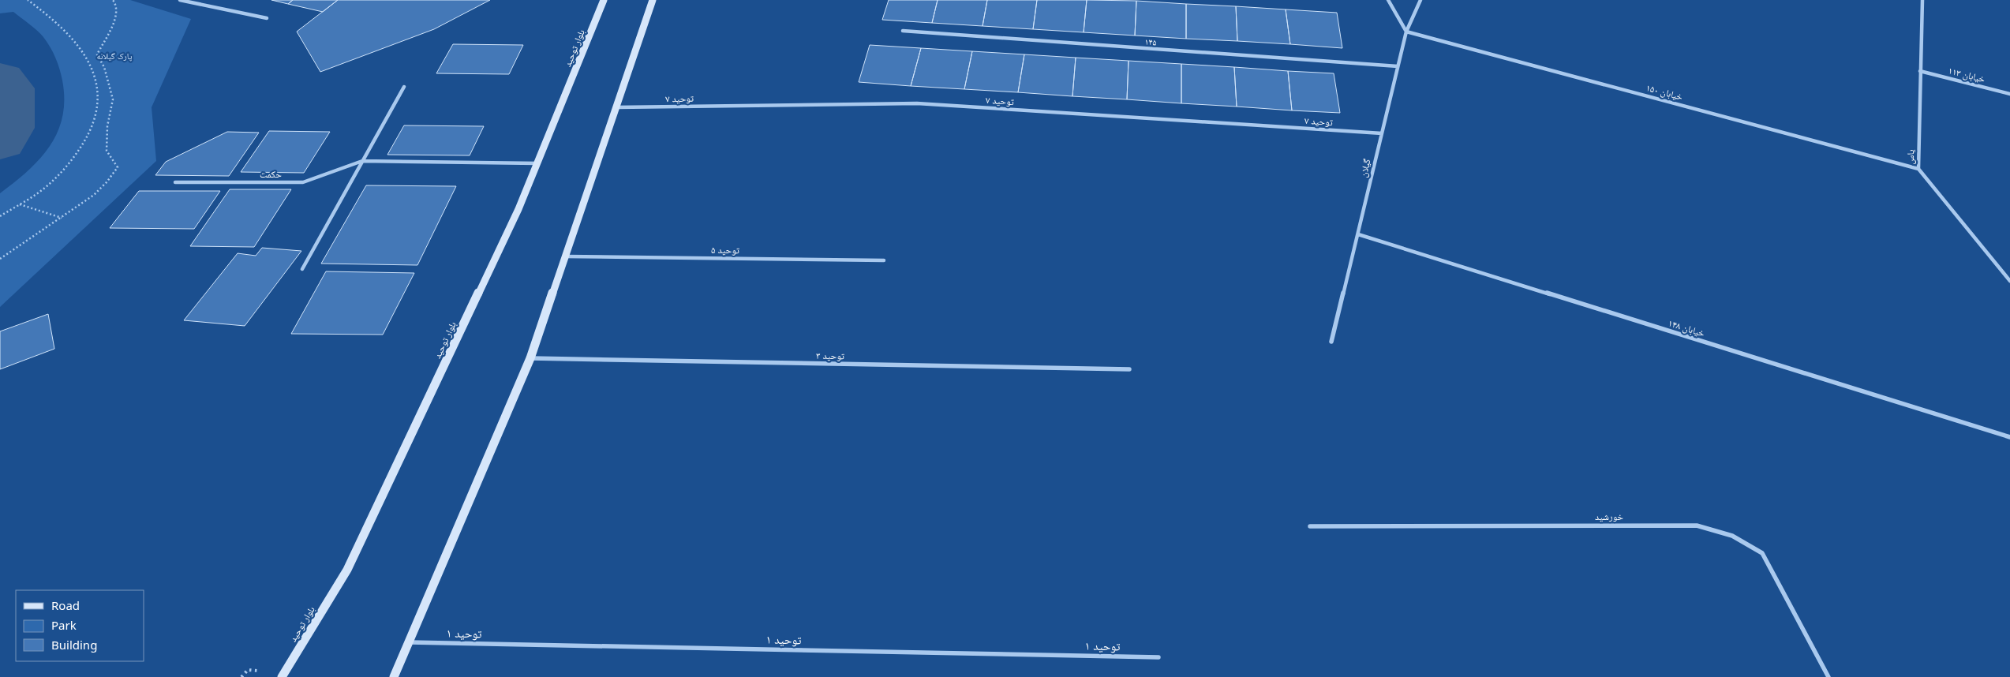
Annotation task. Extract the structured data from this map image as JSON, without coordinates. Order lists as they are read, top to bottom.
{
  "streets": {
    "main road": ["بلوار توحید"],
    "street": [
      "۱۴۵",
      "خیابان ۱۱۳",
      "خیابان ۱۵۰",
      "توحید ۷",
      "یاس",
      "گیلان",
      "حکمت",
      "توحید ۵",
      "خیابان ۱۴۸",
      "توحید ۳",
      "خورشید",
      "توحید ۱"
    ]
  },
  "crossings": [
    ["۱۴۵", "گیلان"],
    ["بلوار توحید", "حکمت"],
    ["خیابان ۱۱۳", "یاس"],
    ["خیابان ۱۵۰", "یاس"],
    ["خیابان ۱۵۰", "گیلان"],
    ["توحید ۷", "گیلان"],
    ["گیلان", "خیابان ۱۴۸"]
  ],
  "parks": ["پارک گیلانه"],
  "legend": ["Road", "Park", "Building"]
}
